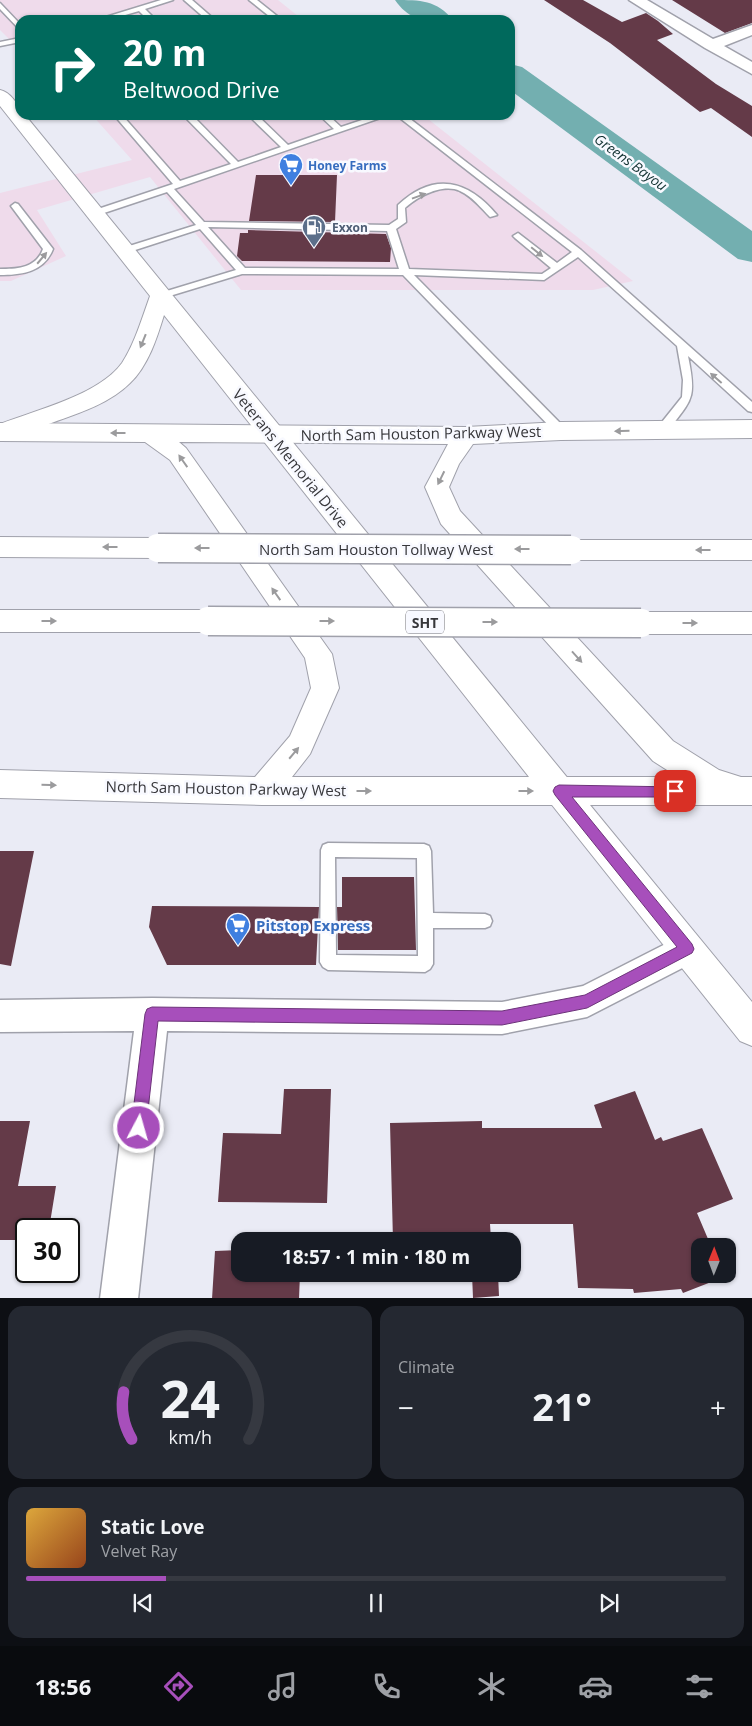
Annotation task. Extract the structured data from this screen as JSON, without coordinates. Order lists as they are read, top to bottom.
{
  "streets": {
    "main road": [
      "North Sam Houston Parkway West",
      "Veterans Memorial Drive",
      "North Sam Houston Tollway West",
      "SHT"
    ]
  },
  "crossings": [
    ["North Sam Houston Parkway West", "Veterans Memorial Drive"]
  ],
  "water": ["Greens Bayou"],
  "places": {
    "supermarket": ["Honey Farms", "Pitstop Express"],
    "fuel station": ["Exxon"]
  },
  "north": "top",
  "page": {
    "turn": ["20 m", "Beltwood Drive"],
    "limit": "30",
    "trip": "18:57 · 1 min · 180 m",
    "tile": "Climate",
    "heat": ["−", "21°", "+"],
    "song": ["Static Love", "Velvet Ray"],
    "tabs": "18:56",
    "gauge": ["24", "km/h"]
  }
}
